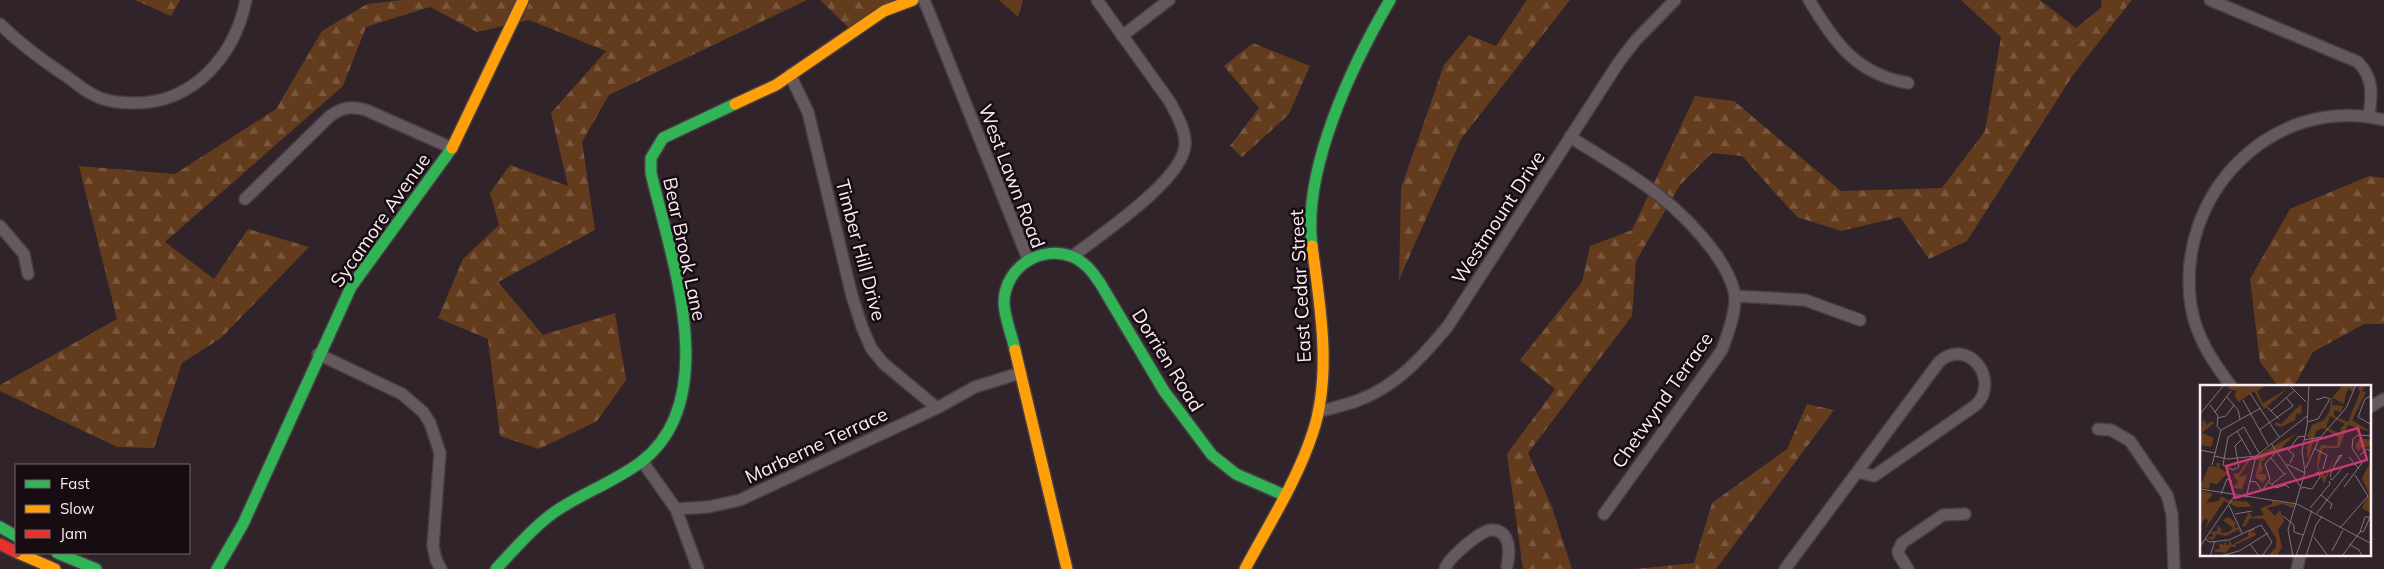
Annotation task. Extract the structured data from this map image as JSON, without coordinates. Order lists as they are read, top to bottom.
{
  "streets": {
    "street": [
      "West Lawn Road",
      "Westmount Drive",
      "Sycamore Avenue",
      "Bear Brook Lane",
      "Timber Hill Drive",
      "East Cedar Street",
      "Dorrien Road",
      "Chetwynd Terrace",
      "Marberne Terrace"
    ]
  },
  "crossings": [
    ["West Lawn Road", "Marberne Terrace"],
    ["Westmount Drive", "East Cedar Street"],
    ["Westmount Drive", "Chetwynd Terrace"],
    ["Bear Brook Lane", "Timber Hill Drive"],
    ["Timber Hill Drive", "Marberne Terrace"],
    ["East Cedar Street", "Dorrien Road"]
  ],
  "legend": ["Fast", "Slow", "Jam"]
}
